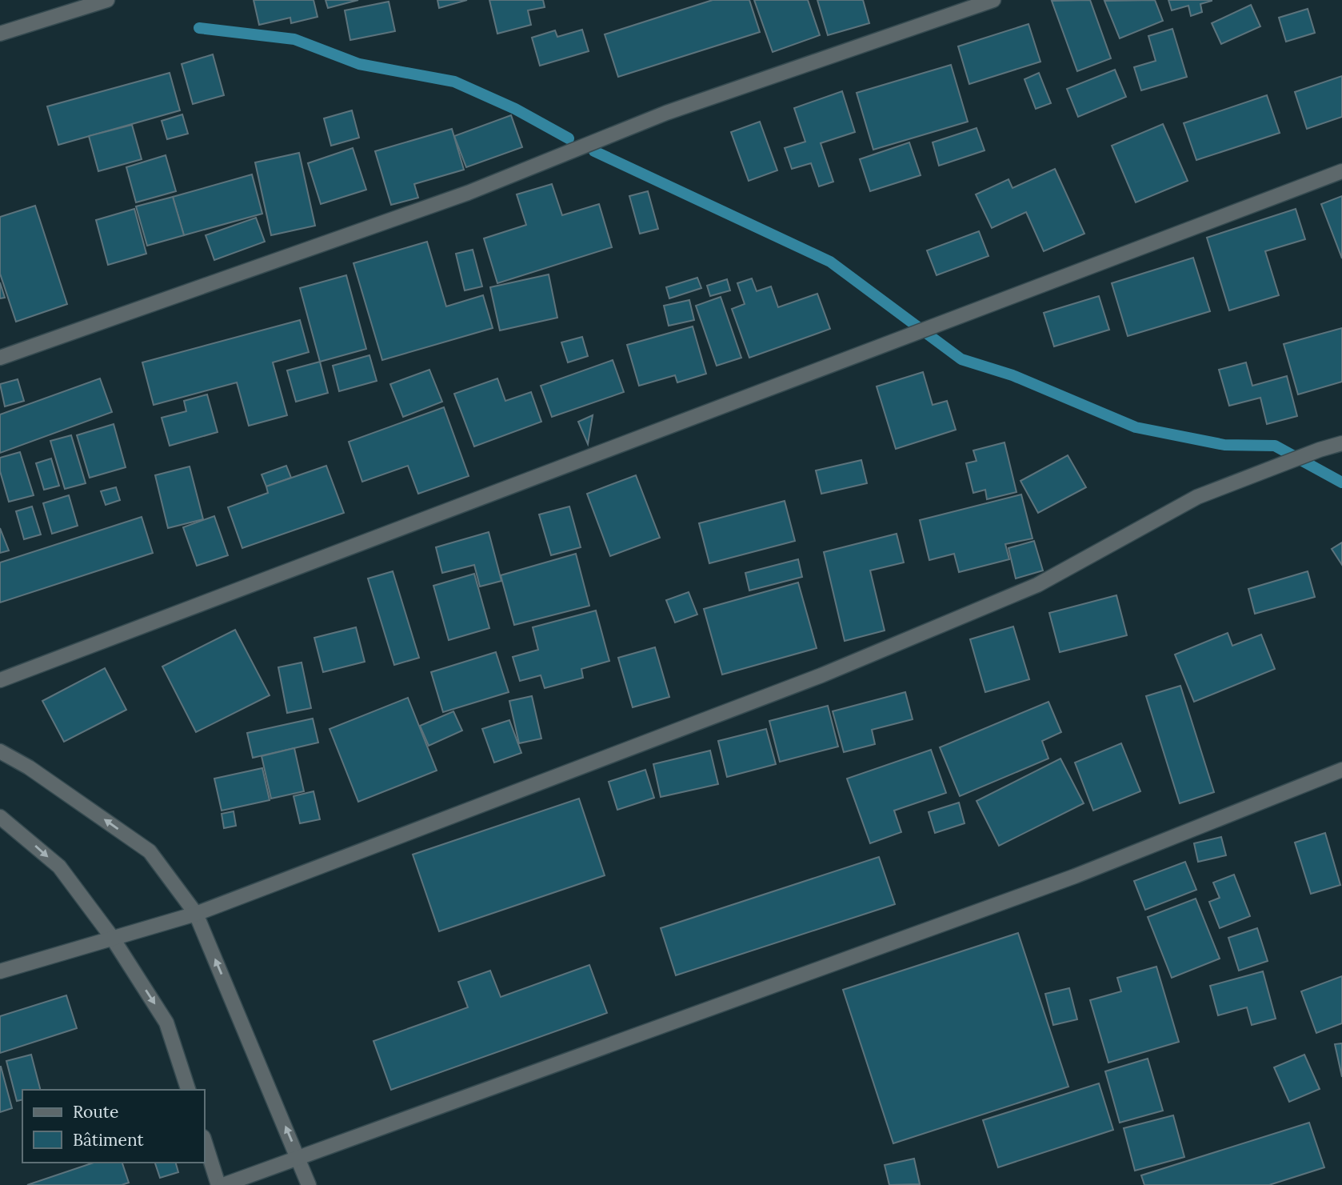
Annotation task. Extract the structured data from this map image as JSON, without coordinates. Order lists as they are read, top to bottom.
{
  "legend": ["Route", "Bâtiment"]
}
